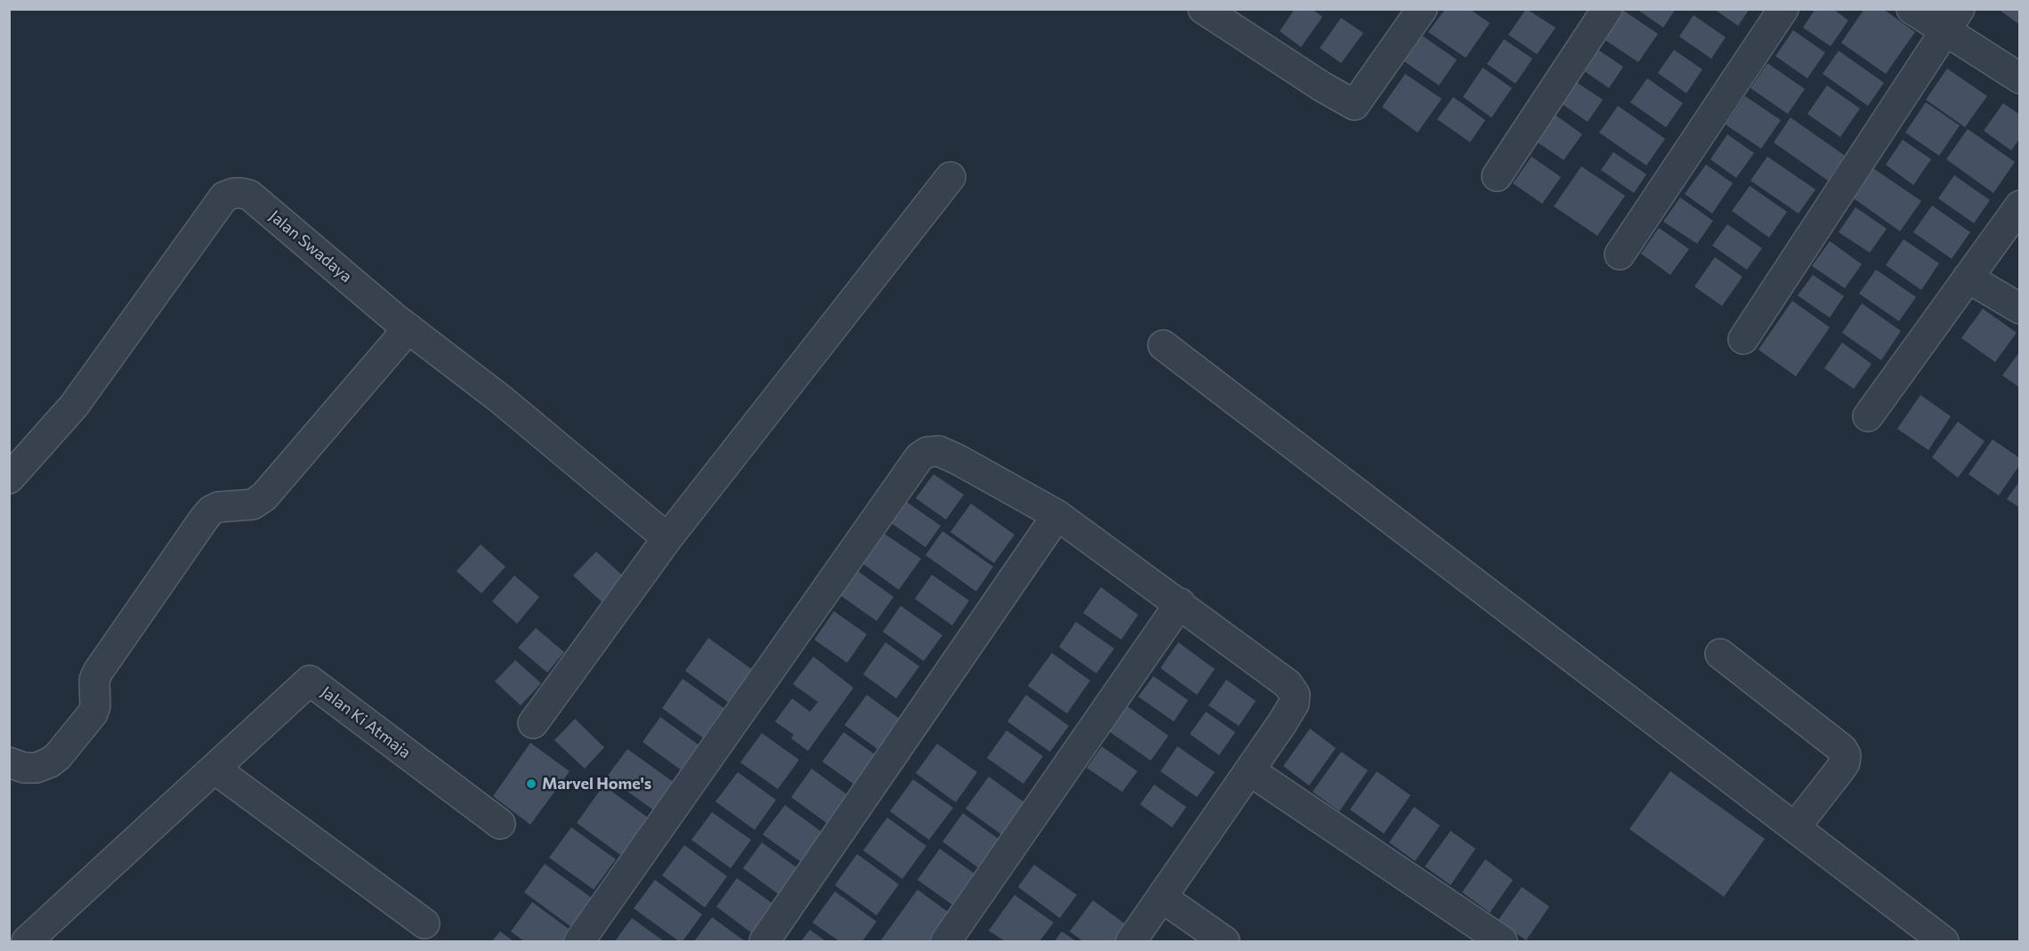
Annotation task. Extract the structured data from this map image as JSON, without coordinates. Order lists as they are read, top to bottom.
{
  "streets": {
    "street": ["Jalan Swadaya", "Jalan Ki Atmaja"]
  },
  "places": ["Marvel Home's"]
}
